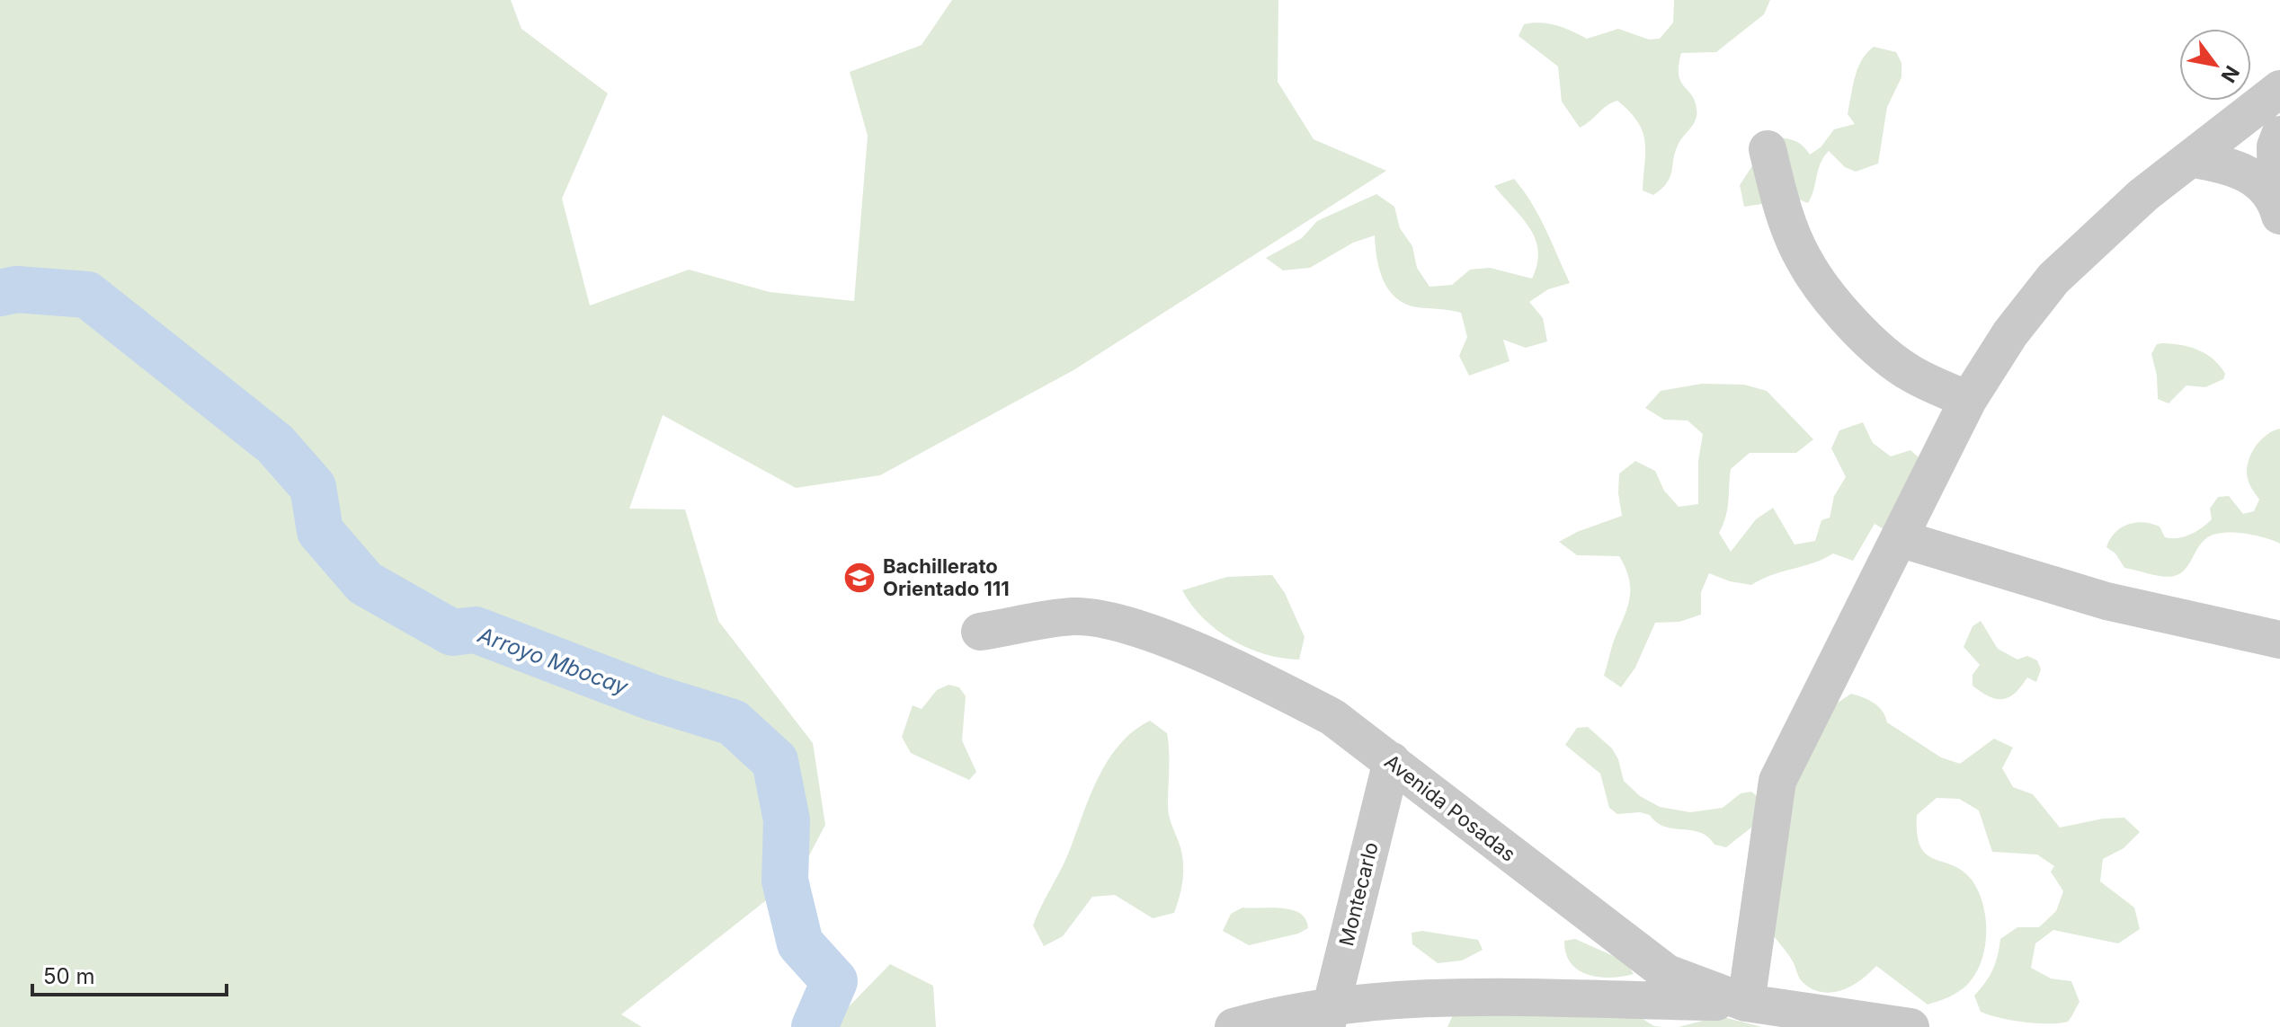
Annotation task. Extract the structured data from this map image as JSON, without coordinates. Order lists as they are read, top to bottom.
{
  "streets": {
    "street": ["Avenida Posadas", "Montecarlo"]
  },
  "crossings": [
    ["Avenida Posadas", "Montecarlo"]
  ],
  "water": ["Arroyo Mbocay"],
  "places": {
    "school or university": ["Bachillerato Orientado 111"]
  },
  "scale_bar": "50 m",
  "north": "bottom right"
}
